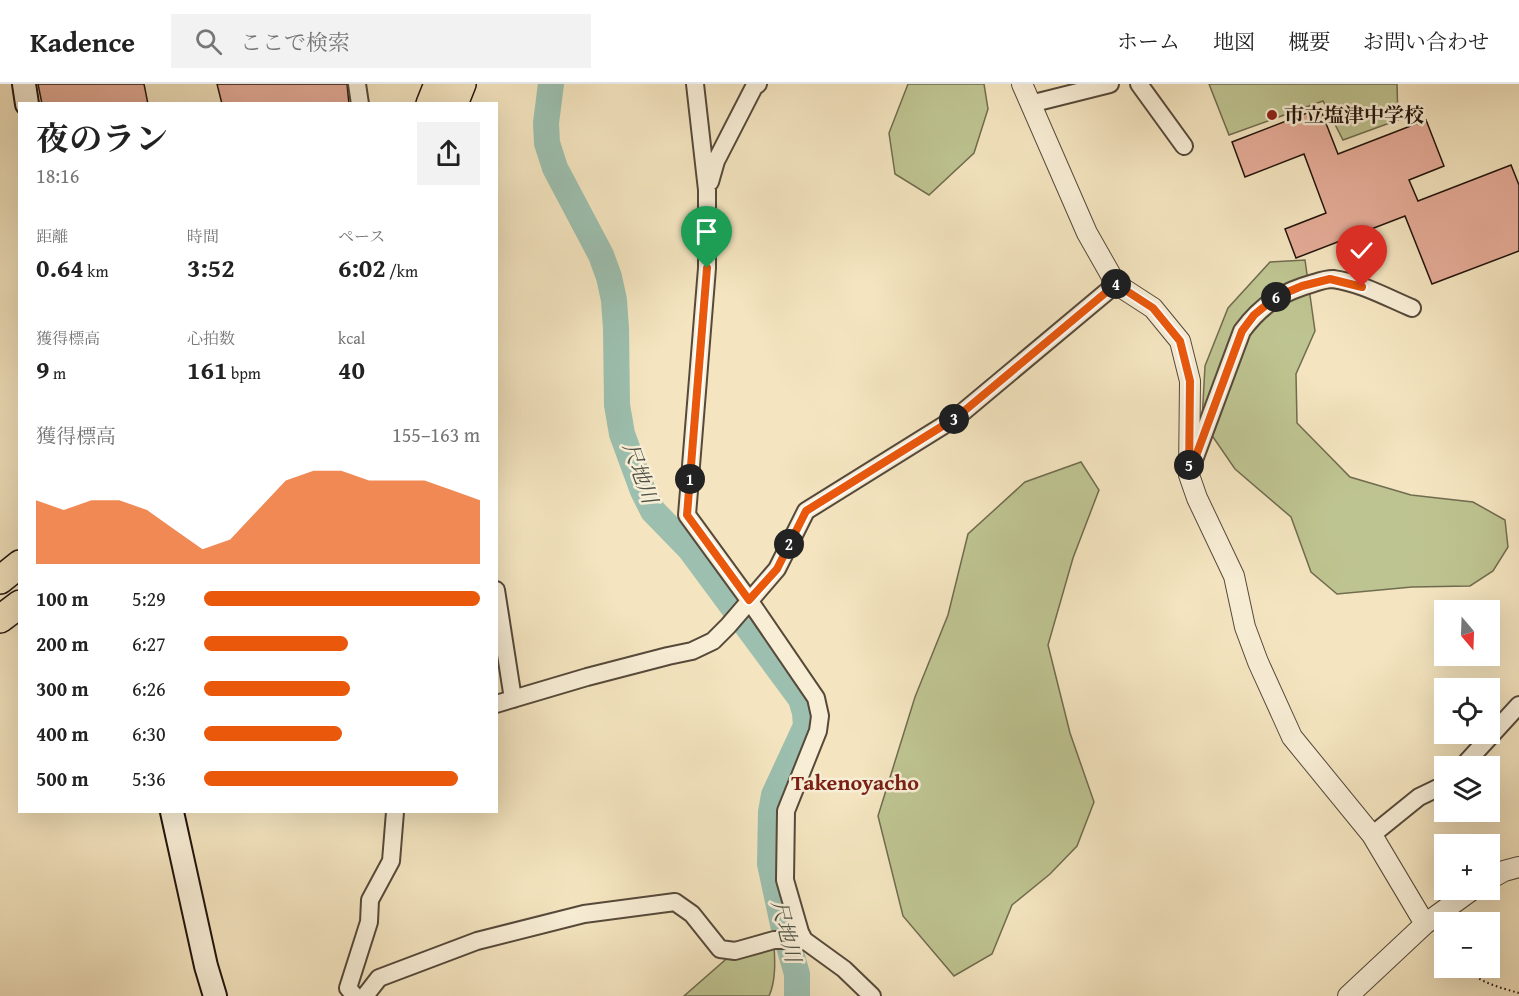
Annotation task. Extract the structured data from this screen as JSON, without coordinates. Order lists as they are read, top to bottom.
{
  "districts": ["Takenoyacho"],
  "water": ["尺地川"],
  "places": ["市立塩津中学校"],
  "north": "bottom",
  "page": {
    "header": "Kadence",
    "search": "ここで検索",
    "nav": [
      "ホーム",
      "地図",
      "概要",
      "お問い合わせ"
    ],
    "heading": ["夜のラン", "18:16"],
    "stats": [
      ["距離", "0.64 km"],
      ["時間", "3:52"],
      ["ペース", "6:02 /km"],
      ["獲得標高", "9 m"],
      ["心拍数", "161 bpm"],
      ["kcal", "40"]
    ],
    "pins": [
      "4",
      "6",
      "3",
      "5",
      "1",
      "2"
    ],
    "chart": ["獲得標高", "155–163 m"],
    "list": [
      {
        "name": "100 m",
        "note": "5:29"
      },
      {
        "name": "200 m",
        "note": "6:27"
      },
      {
        "name": "300 m",
        "note": "6:26"
      },
      {
        "name": "400 m",
        "note": "6:30"
      },
      {
        "name": "500 m",
        "note": "5:36"
      }
    ],
    "map_buttons": ["+", "−"]
  }
}
